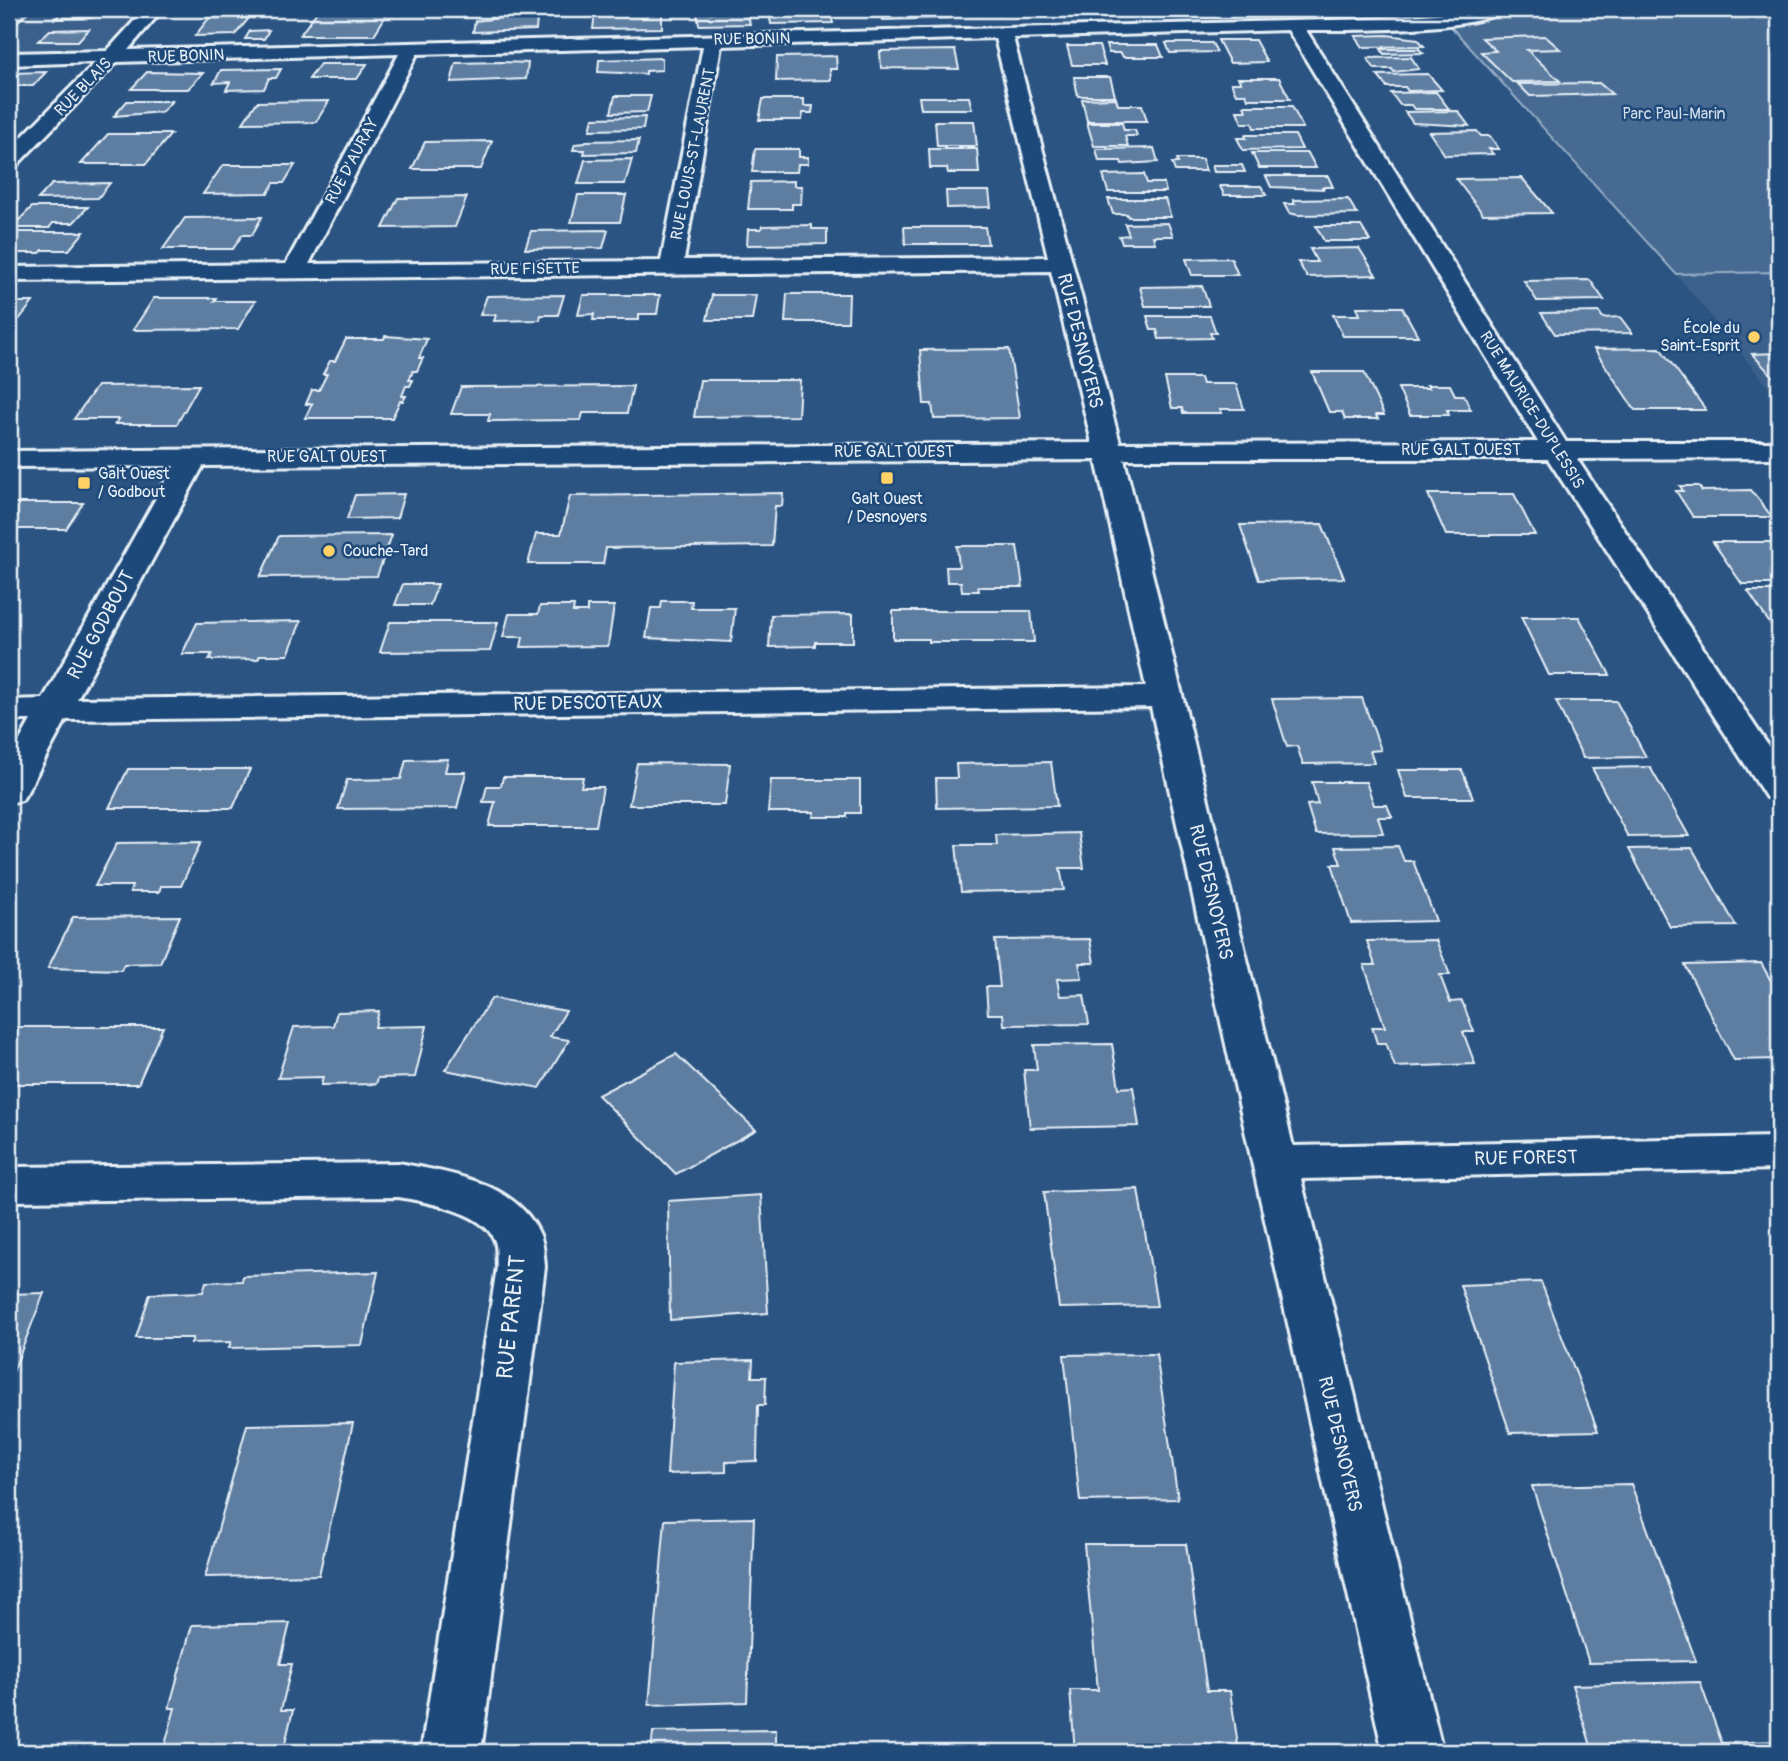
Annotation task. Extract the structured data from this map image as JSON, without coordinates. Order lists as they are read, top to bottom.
{
  "streets": {
    "street": [
      "RUE BONIN",
      "RUE BLAIS",
      "RUE LOUIS-ST-LAURENT",
      "RUE D'AURAY",
      "RUE FISETTE",
      "RUE DESNOYERS",
      "RUE MAURICE-DUPLESSIS",
      "RUE GALT OUEST",
      "RUE GODBOUT",
      "RUE DESCOTEAUX",
      "RUE FOREST",
      "RUE PARENT"
    ]
  },
  "crossings": [
    ["RUE BONIN", "RUE BLAIS"],
    ["RUE BONIN", "RUE LOUIS-ST-LAURENT"],
    ["RUE BONIN", "RUE D'AURAY"],
    ["RUE BONIN", "RUE DESNOYERS"],
    ["RUE BONIN", "RUE MAURICE-DUPLESSIS"],
    ["RUE LOUIS-ST-LAURENT", "RUE FISETTE"],
    ["RUE D'AURAY", "RUE FISETTE"],
    ["RUE FISETTE", "RUE DESNOYERS"],
    ["RUE DESNOYERS", "RUE GALT OUEST"],
    ["RUE DESNOYERS", "RUE DESCOTEAUX"],
    ["RUE DESNOYERS", "RUE FOREST"],
    ["RUE MAURICE-DUPLESSIS", "RUE GALT OUEST"],
    ["RUE GALT OUEST", "RUE GODBOUT"],
    ["RUE GODBOUT", "RUE DESCOTEAUX"]
  ],
  "parks": ["Parc Paul-Marin"],
  "places": {
    "other": ["École du Saint-Esprit", "Couche-Tard"],
    "transit": ["Galt Ouest / Desnoyers", "Galt Ouest / Godbout"]
  }
}
